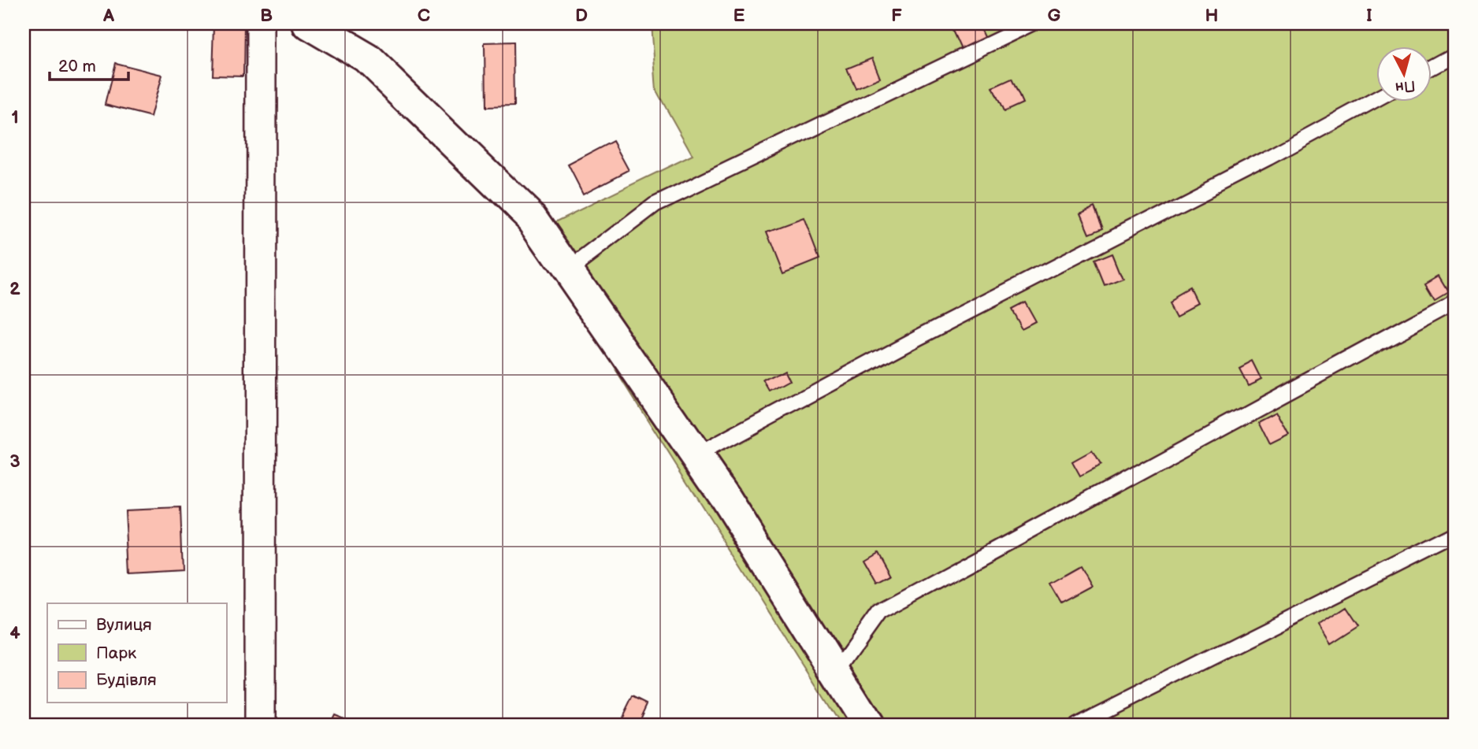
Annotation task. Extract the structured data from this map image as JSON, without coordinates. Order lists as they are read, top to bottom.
{
  "legend": ["Вулиця", "Парк", "Будівля"],
  "scale_bar": "20 m",
  "north": "bottom",
  "grid": {
    "columns": [
      "A",
      "B",
      "C",
      "D",
      "E",
      "F",
      "G",
      "H",
      "I"
    ],
    "rows": [
      "1",
      "2",
      "3",
      "4"
    ]
  }
}
